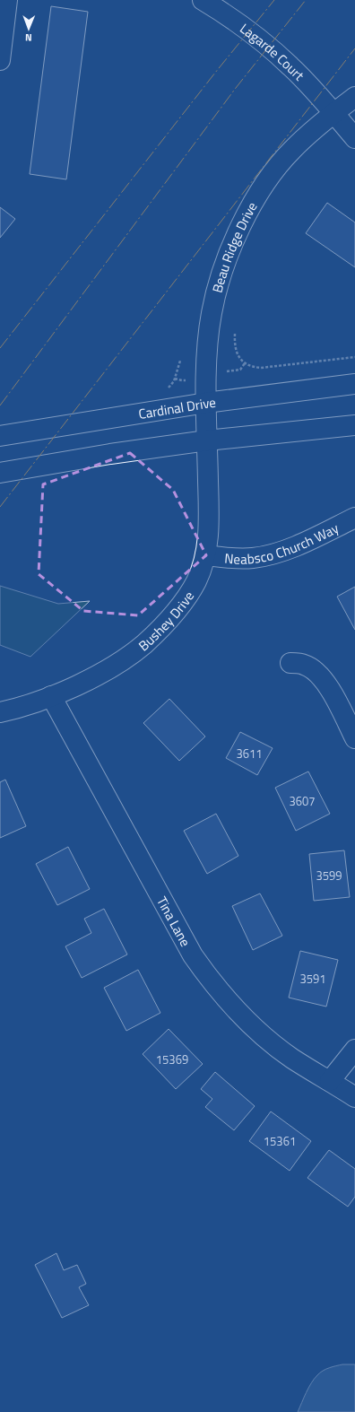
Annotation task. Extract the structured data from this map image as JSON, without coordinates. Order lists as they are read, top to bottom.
{
  "streets": {
    "street": [
      "Lagarde Court",
      "Beau Ridge Drive",
      "Cardinal Drive",
      "Neabsco Church Way",
      "Bushey Drive",
      "Tina Lane"
    ]
  },
  "crossings": [
    ["Lagarde Court", "Beau Ridge Drive"],
    ["Beau Ridge Drive", "Cardinal Drive"],
    ["Beau Ridge Drive", "Bushey Drive"],
    ["Neabsco Church Way", "Bushey Drive"],
    ["Bushey Drive", "Tina Lane"]
  ],
  "house_numbers": [
    "3611",
    "3607",
    "3599",
    "3591",
    "15369",
    "15361"
  ],
  "north": "bottom"
}
